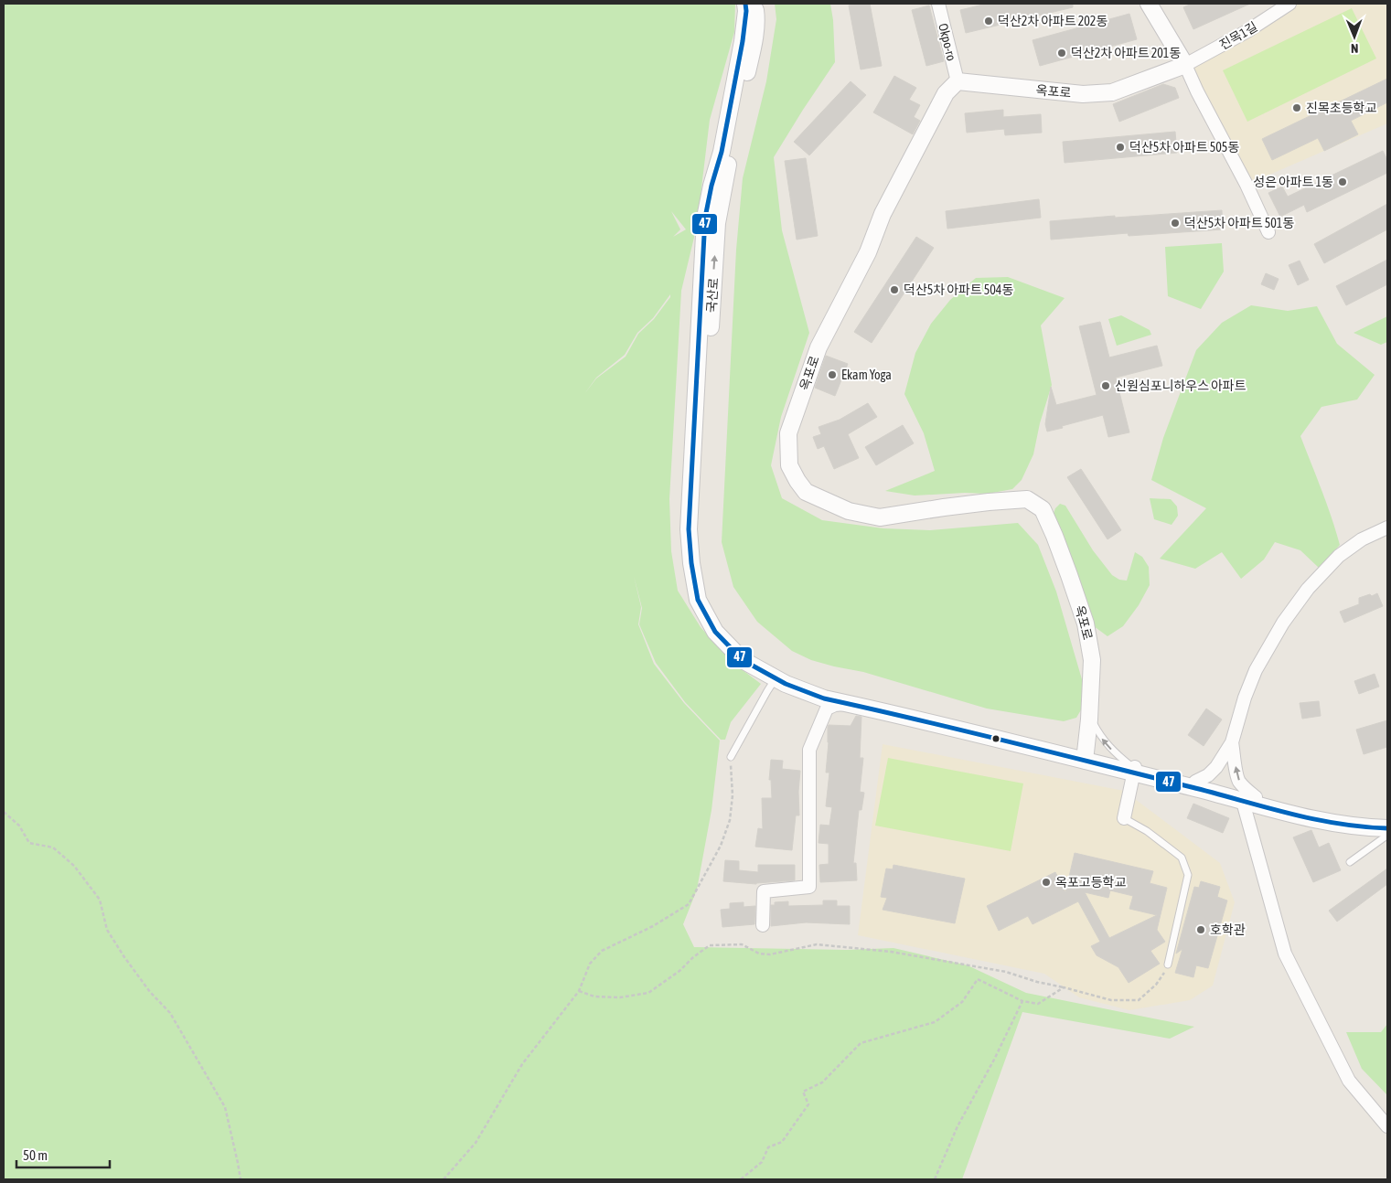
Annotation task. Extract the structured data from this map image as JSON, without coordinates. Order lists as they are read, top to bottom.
{
  "streets": {
    "street": [
      "진목1길",
      "Okpo-ro",
      "옥포로",
      "국산로"
    ]
  },
  "crossings": [
    ["진목1길", "옥포로"],
    ["Okpo-ro", "옥포로"],
    ["옥포로", "국산로"]
  ],
  "places": [
    "덕산2차 아파트 202동",
    "덕산2차 아파트 201동",
    "진목초등학교",
    "덕산5차 아파트 505동",
    "성은 아파트 1동",
    "덕산5차 아파트 501동",
    "덕산5차 아파트 504동",
    "Ekam Yoga",
    "신원심포니하우스 아파트",
    "옥포고등학교",
    "호학관"
  ],
  "lines": ["transit line 47"],
  "scale_bar": "50 m",
  "north": "bottom"
}
